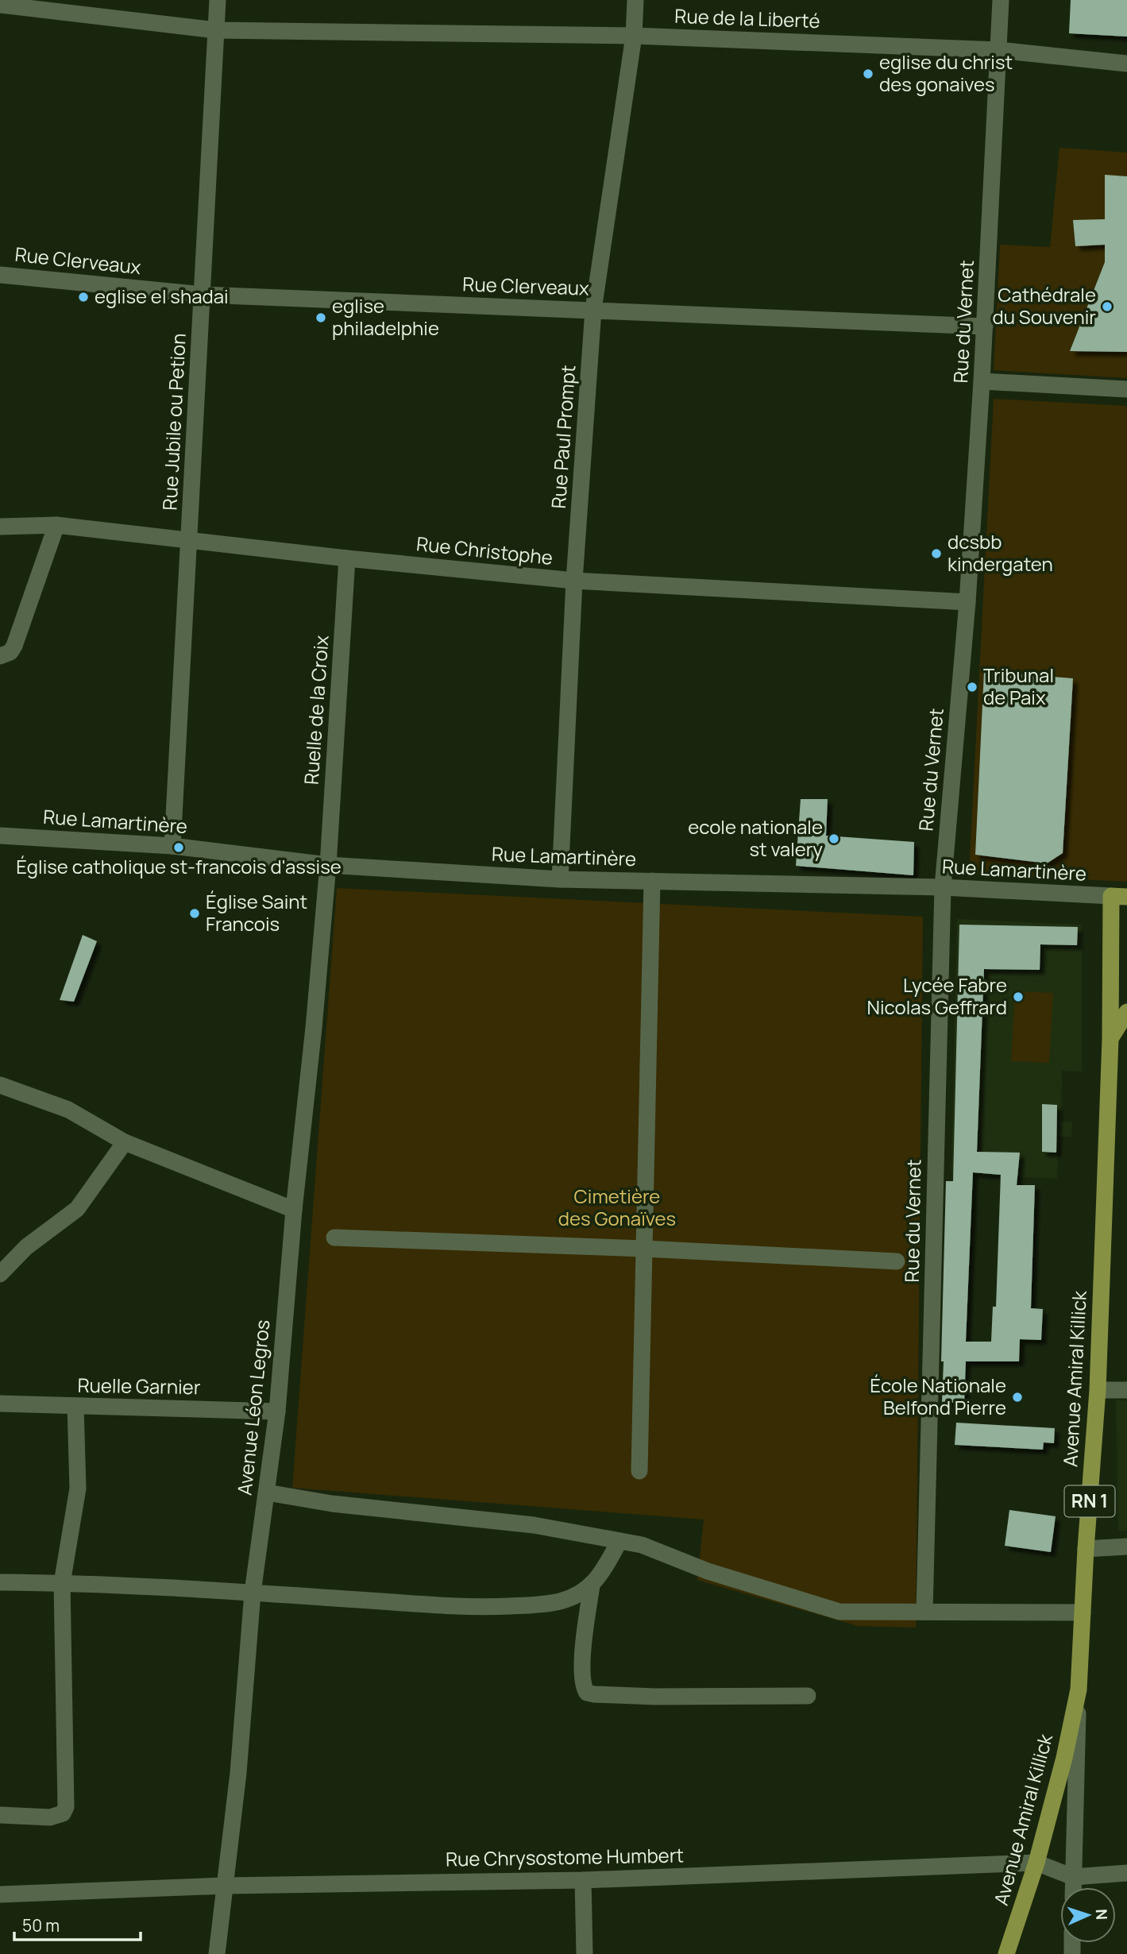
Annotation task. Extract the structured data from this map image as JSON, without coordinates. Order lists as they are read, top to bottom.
{
  "streets": {
    "main road": ["Avenue Amiral Killick", "RN 1"],
    "street": [
      "Rue de la Liberté",
      "Rue Clerveaux",
      "Rue du Vernet",
      "Rue Jubile ou Petion",
      "Rue Paul Prompt",
      "Rue Christophe",
      "Ruelle de la Croix",
      "Rue Lamartinère",
      "Ruelle Garnier",
      "Avenue Léon Legros",
      "Rue Chrysostome Humbert"
    ]
  },
  "crossings": [
    ["Rue de la Liberté", "Rue du Vernet"],
    ["Rue de la Liberté", "Rue Jubile ou Petion"],
    ["Rue de la Liberté", "Rue Paul Prompt"],
    ["Rue Clerveaux", "Rue du Vernet"],
    ["Rue Clerveaux", "Rue Jubile ou Petion"],
    ["Rue Clerveaux", "Rue Paul Prompt"],
    ["Rue du Vernet", "Rue Christophe"],
    ["Rue du Vernet", "Rue Lamartinère"],
    ["Rue Jubile ou Petion", "Rue Christophe"],
    ["Rue Jubile ou Petion", "Rue Lamartinère"],
    ["Rue Paul Prompt", "Rue Christophe"],
    ["Rue Paul Prompt", "Rue Lamartinère"],
    ["Rue Christophe", "Ruelle de la Croix"],
    ["Ruelle de la Croix", "Rue Lamartinère"],
    ["Ruelle de la Croix", "Avenue Léon Legros"],
    ["Rue Lamartinère", "Avenue Amiral Killick"],
    ["Rue Lamartinère", "Avenue Léon Legros"],
    ["Avenue Amiral Killick", "RN 1"],
    ["Avenue Amiral Killick", "Rue Chrysostome Humbert"],
    ["Ruelle Garnier", "Avenue Léon Legros"],
    ["Avenue Léon Legros", "Rue Chrysostome Humbert"]
  ],
  "parks": ["Cimetière des Gonaïves"],
  "places": [
    "eglise du christ des gonaives",
    "eglise el shadai",
    "Cathédrale du Souvenir",
    "eglise philadelphie",
    "dcsbb kindergaten",
    "Tribunal de Paix",
    "ecole nationale st valery",
    "Église catholique st-francois d'assise",
    "Église Saint Francois",
    "Lycée Fabre Nicolas Geffrard",
    "École Nationale Belfond Pierre"
  ],
  "scale_bar": "50 m",
  "north": "right"
}
